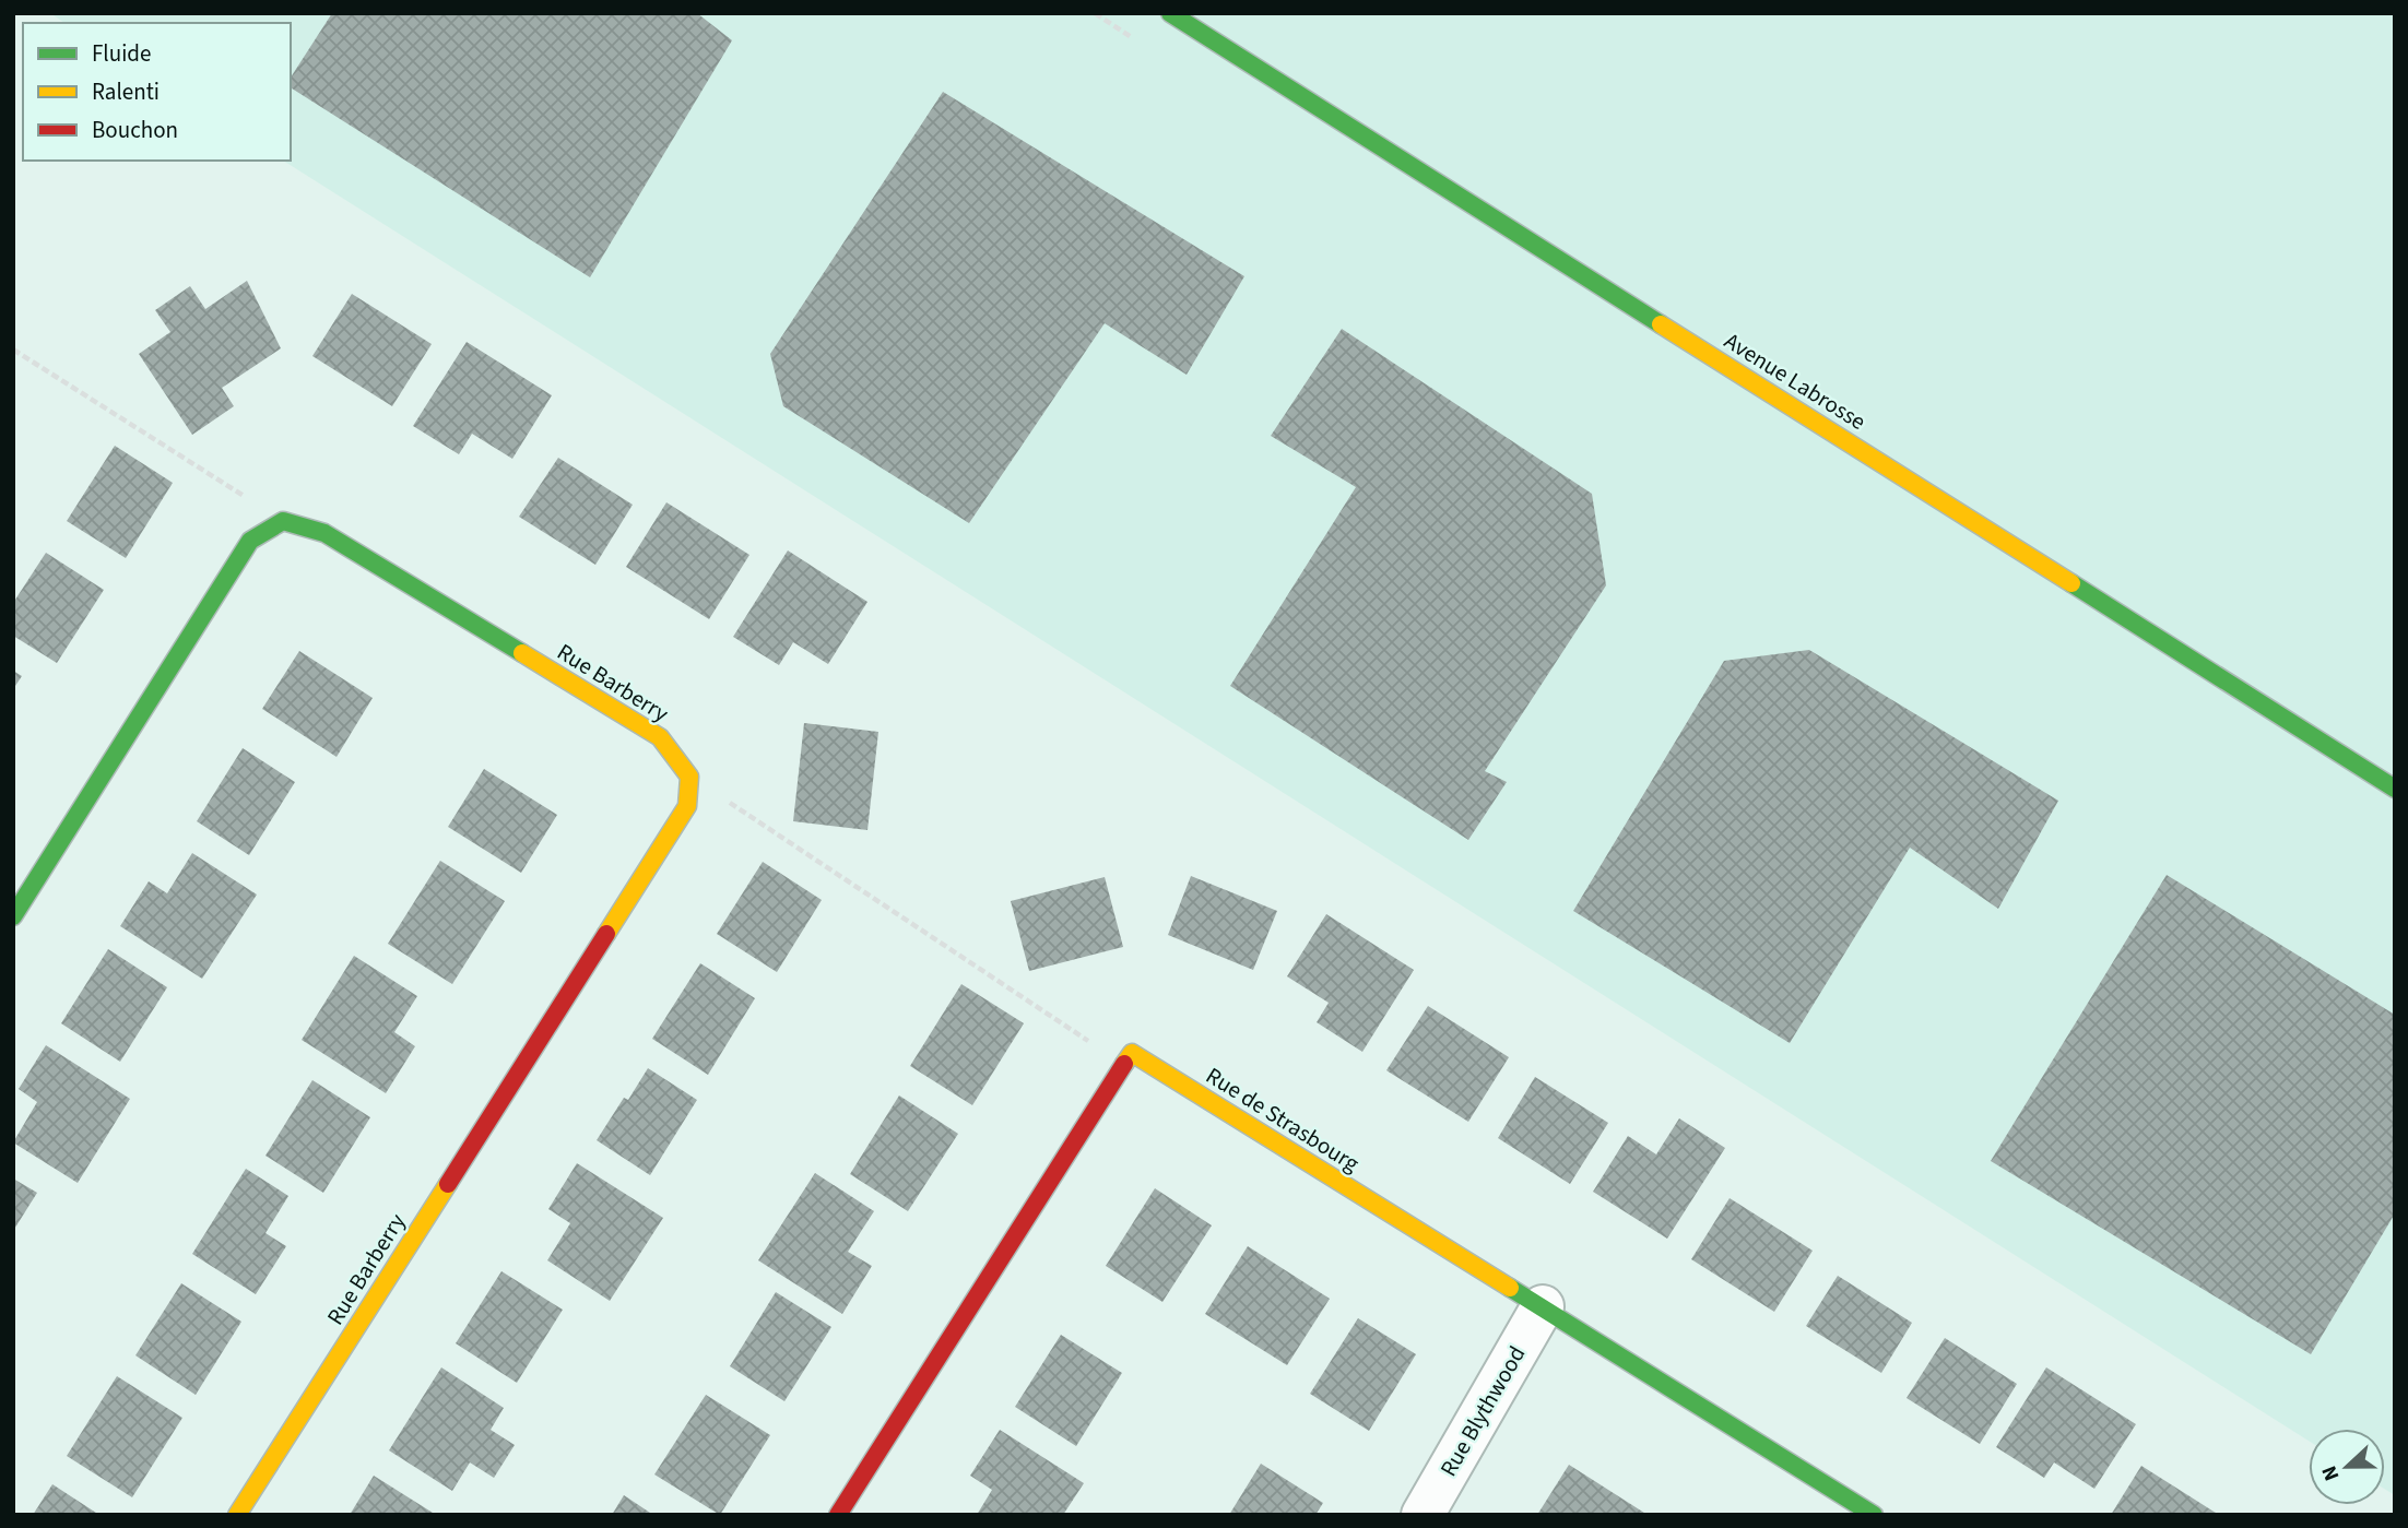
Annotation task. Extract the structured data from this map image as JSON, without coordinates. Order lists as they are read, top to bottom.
{
  "streets": {
    "street": [
      "Avenue Labrosse",
      "Rue Barberry",
      "Rue de Strasbourg",
      "Rue Blythwood"
    ]
  },
  "crossings": [
    ["Rue de Strasbourg", "Rue Blythwood"]
  ],
  "legend": ["Fluide", "Ralenti", "Bouchon"],
  "north": "left"
}
